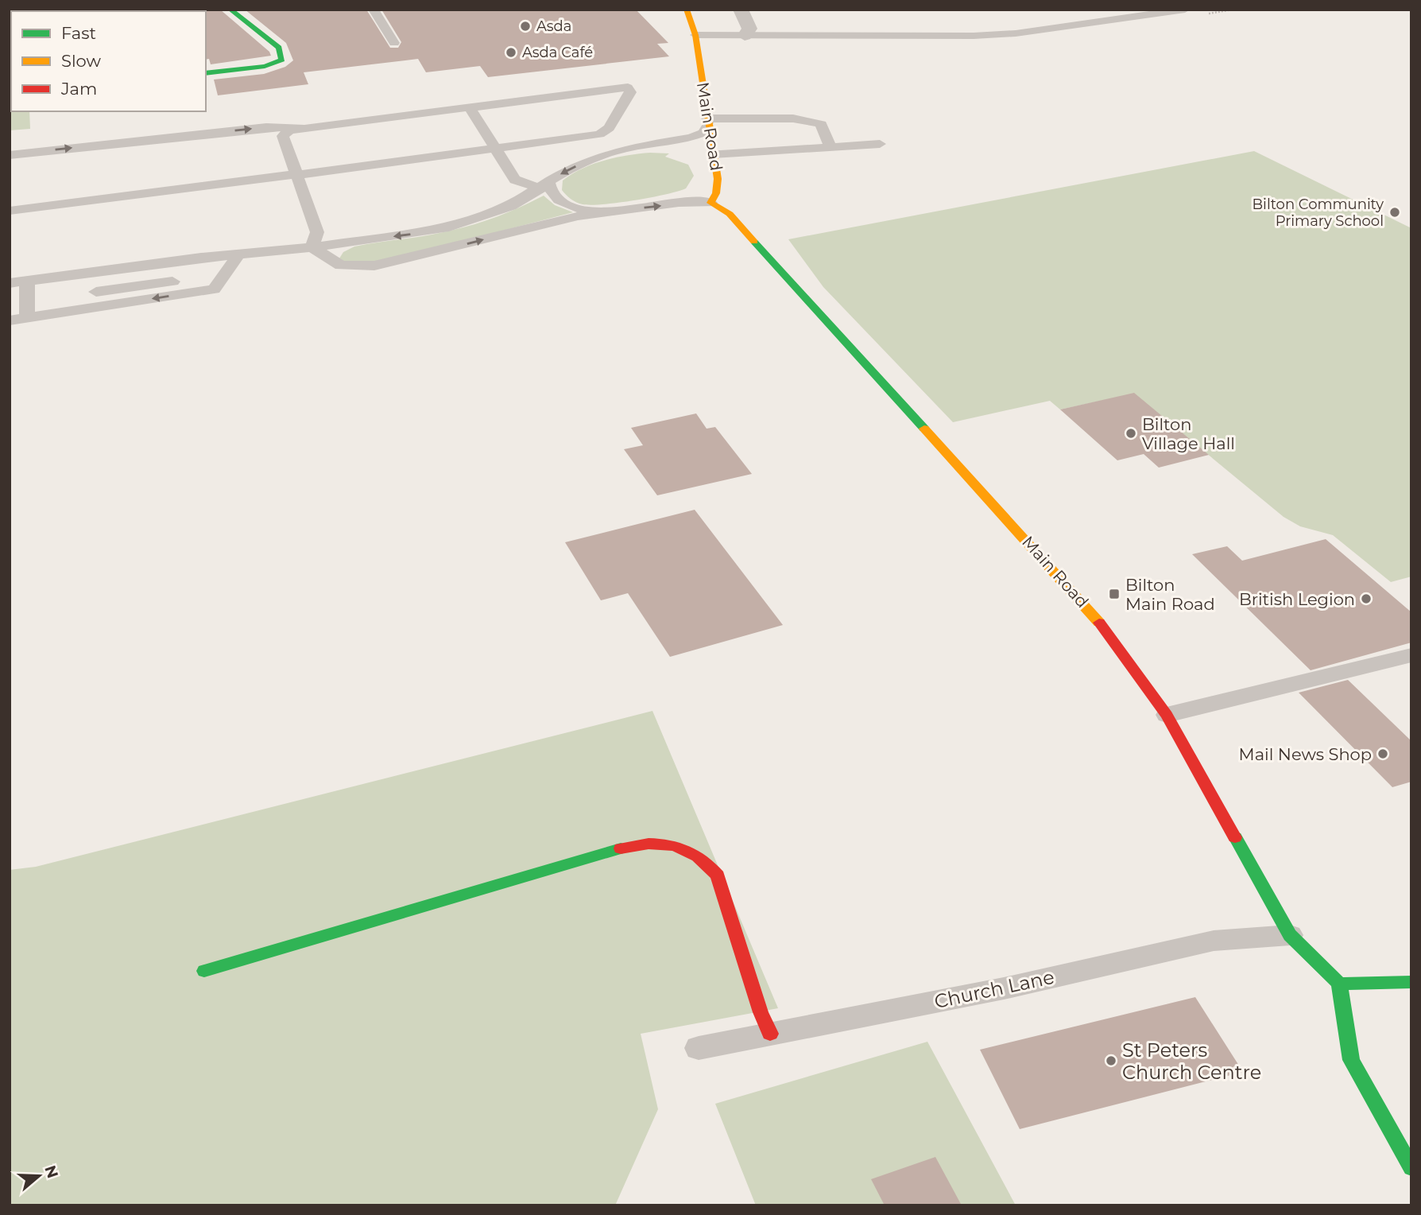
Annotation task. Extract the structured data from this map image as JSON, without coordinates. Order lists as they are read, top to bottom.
{
  "streets": {
    "main road": ["Main Road"],
    "lane": ["Church Lane"]
  },
  "crossings": [
    ["Main Road", "Church Lane"]
  ],
  "places": {
    "other": [
      "Asda",
      "Asda Café",
      "Bilton Community Primary School",
      "Bilton Village Hall",
      "British Legion",
      "Mail News Shop",
      "St Peters Church Centre"
    ],
    "transit": ["Bilton Main Road"]
  },
  "legend": ["Fast", "Slow", "Jam"],
  "north": "right"
}
